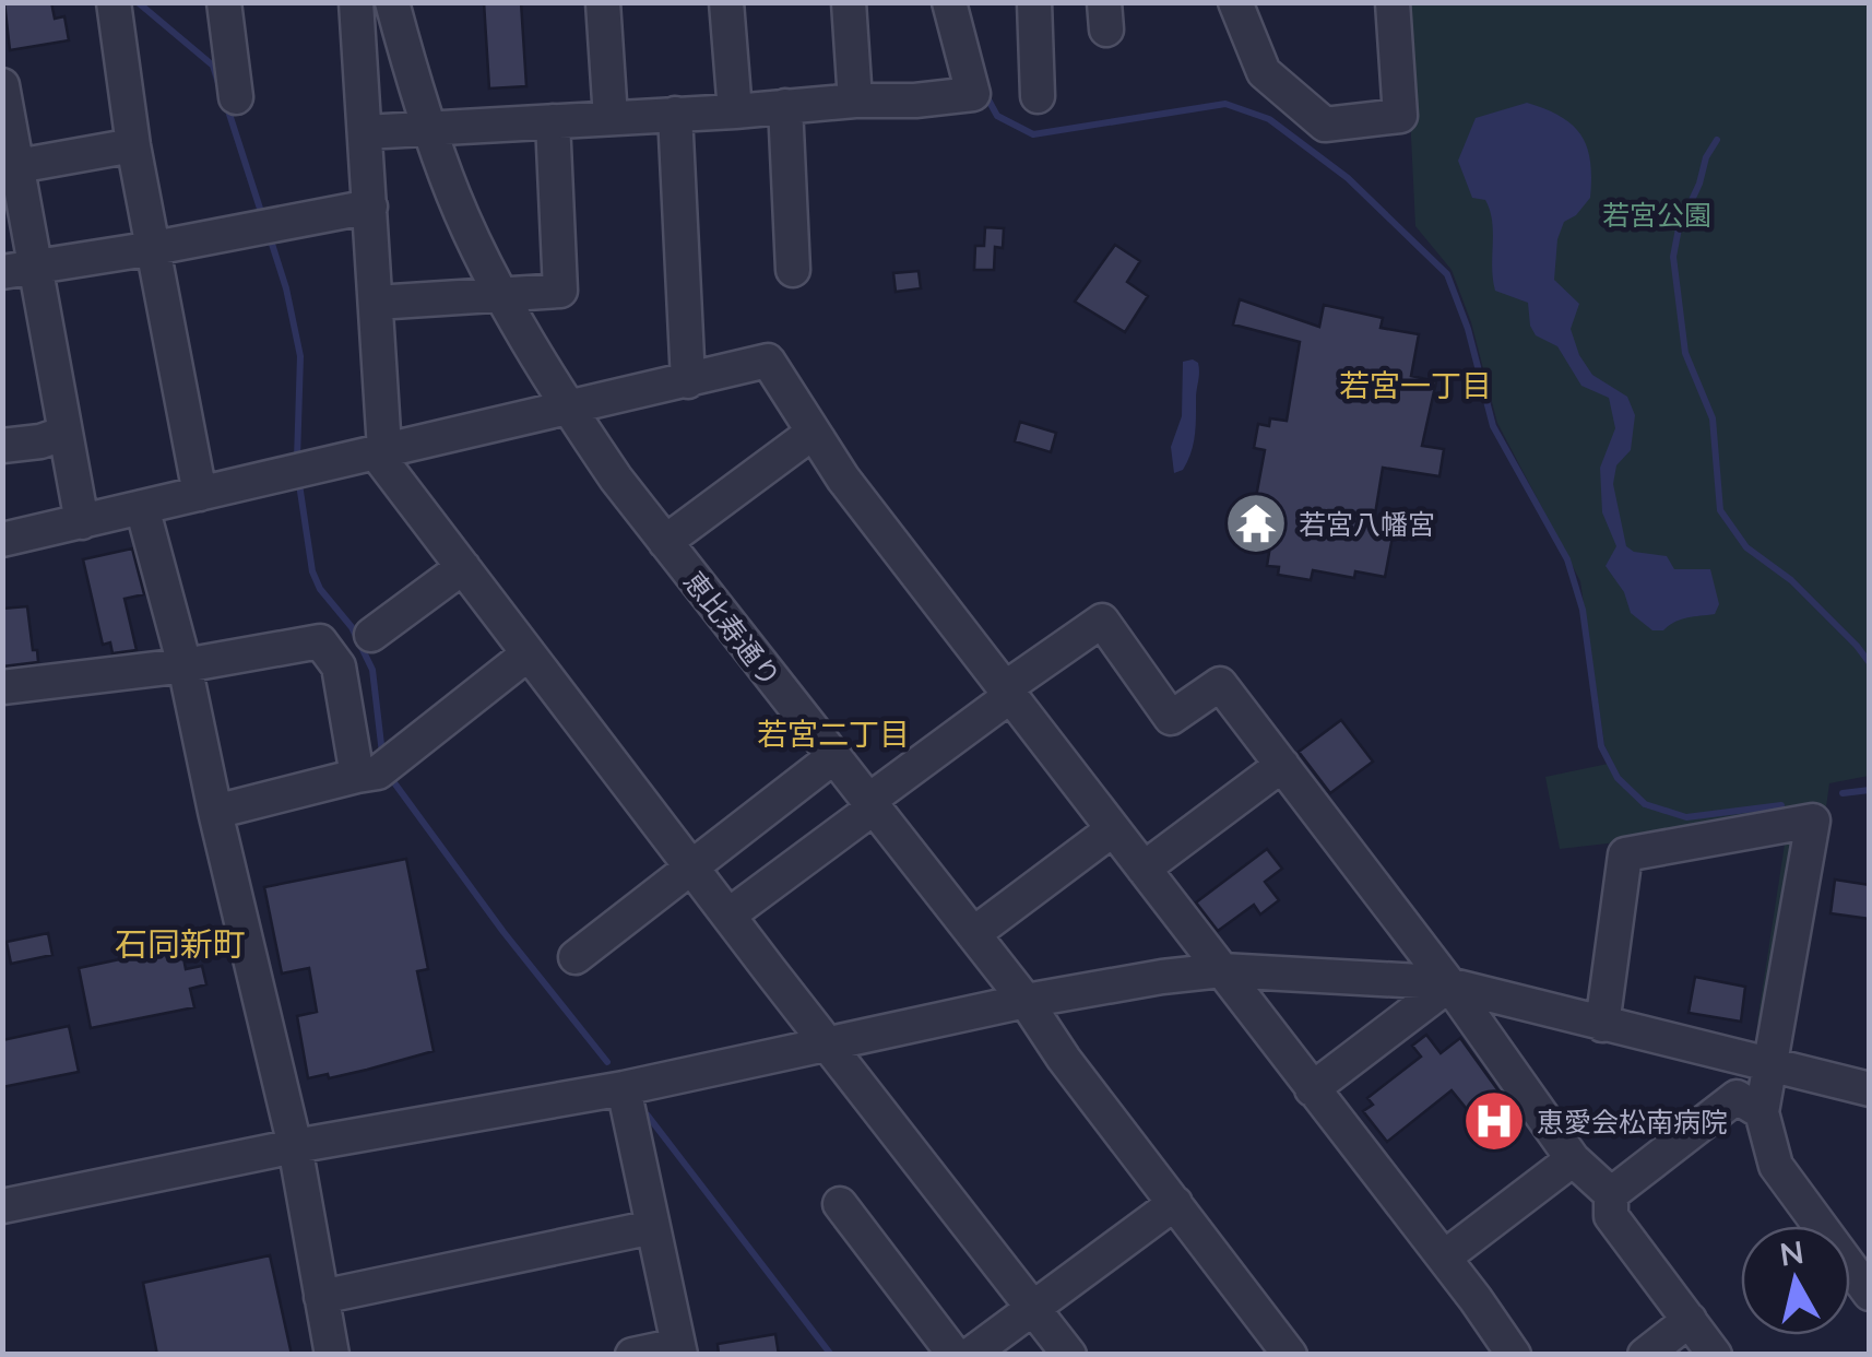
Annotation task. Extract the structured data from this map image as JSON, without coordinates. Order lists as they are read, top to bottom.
{
  "streets": {
    "street": ["恵比寿通り"]
  },
  "districts": ["若宮一丁目", "若宮二丁目", "石同新町"],
  "parks": ["若宮公園"],
  "places": {
    "temple": ["若宮八幡宮"],
    "hospital": ["恵愛会松南病院"]
  },
  "north": "top"
}
